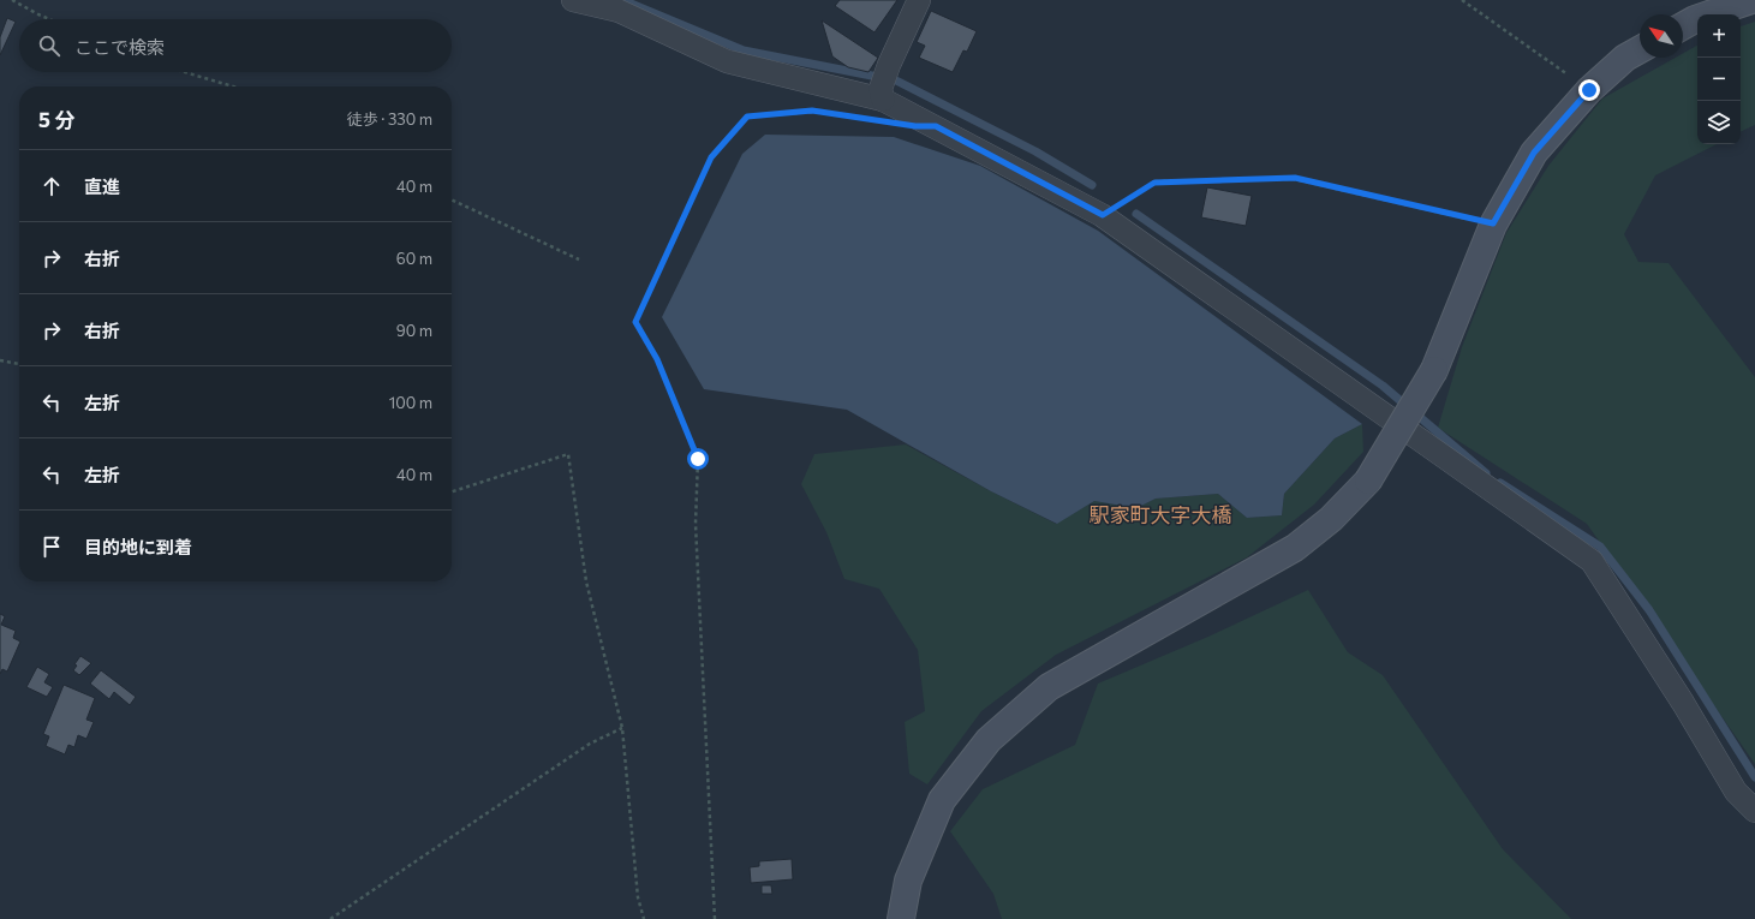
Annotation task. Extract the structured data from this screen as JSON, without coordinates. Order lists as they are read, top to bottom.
{
  "districts": ["駅家町大字大橋"],
  "north": "top left",
  "page": {
    "map_buttons": ["+", "−"],
    "search": "ここで検索",
    "heading": ["5 分", "徒歩 · 330 m"],
    "list": [
      ["直進", "40 m"],
      ["右折", "60 m"],
      ["右折", "90 m"],
      ["左折", "100 m"],
      ["左折", "40 m"],
      "目的地に到着"
    ]
  }
}
